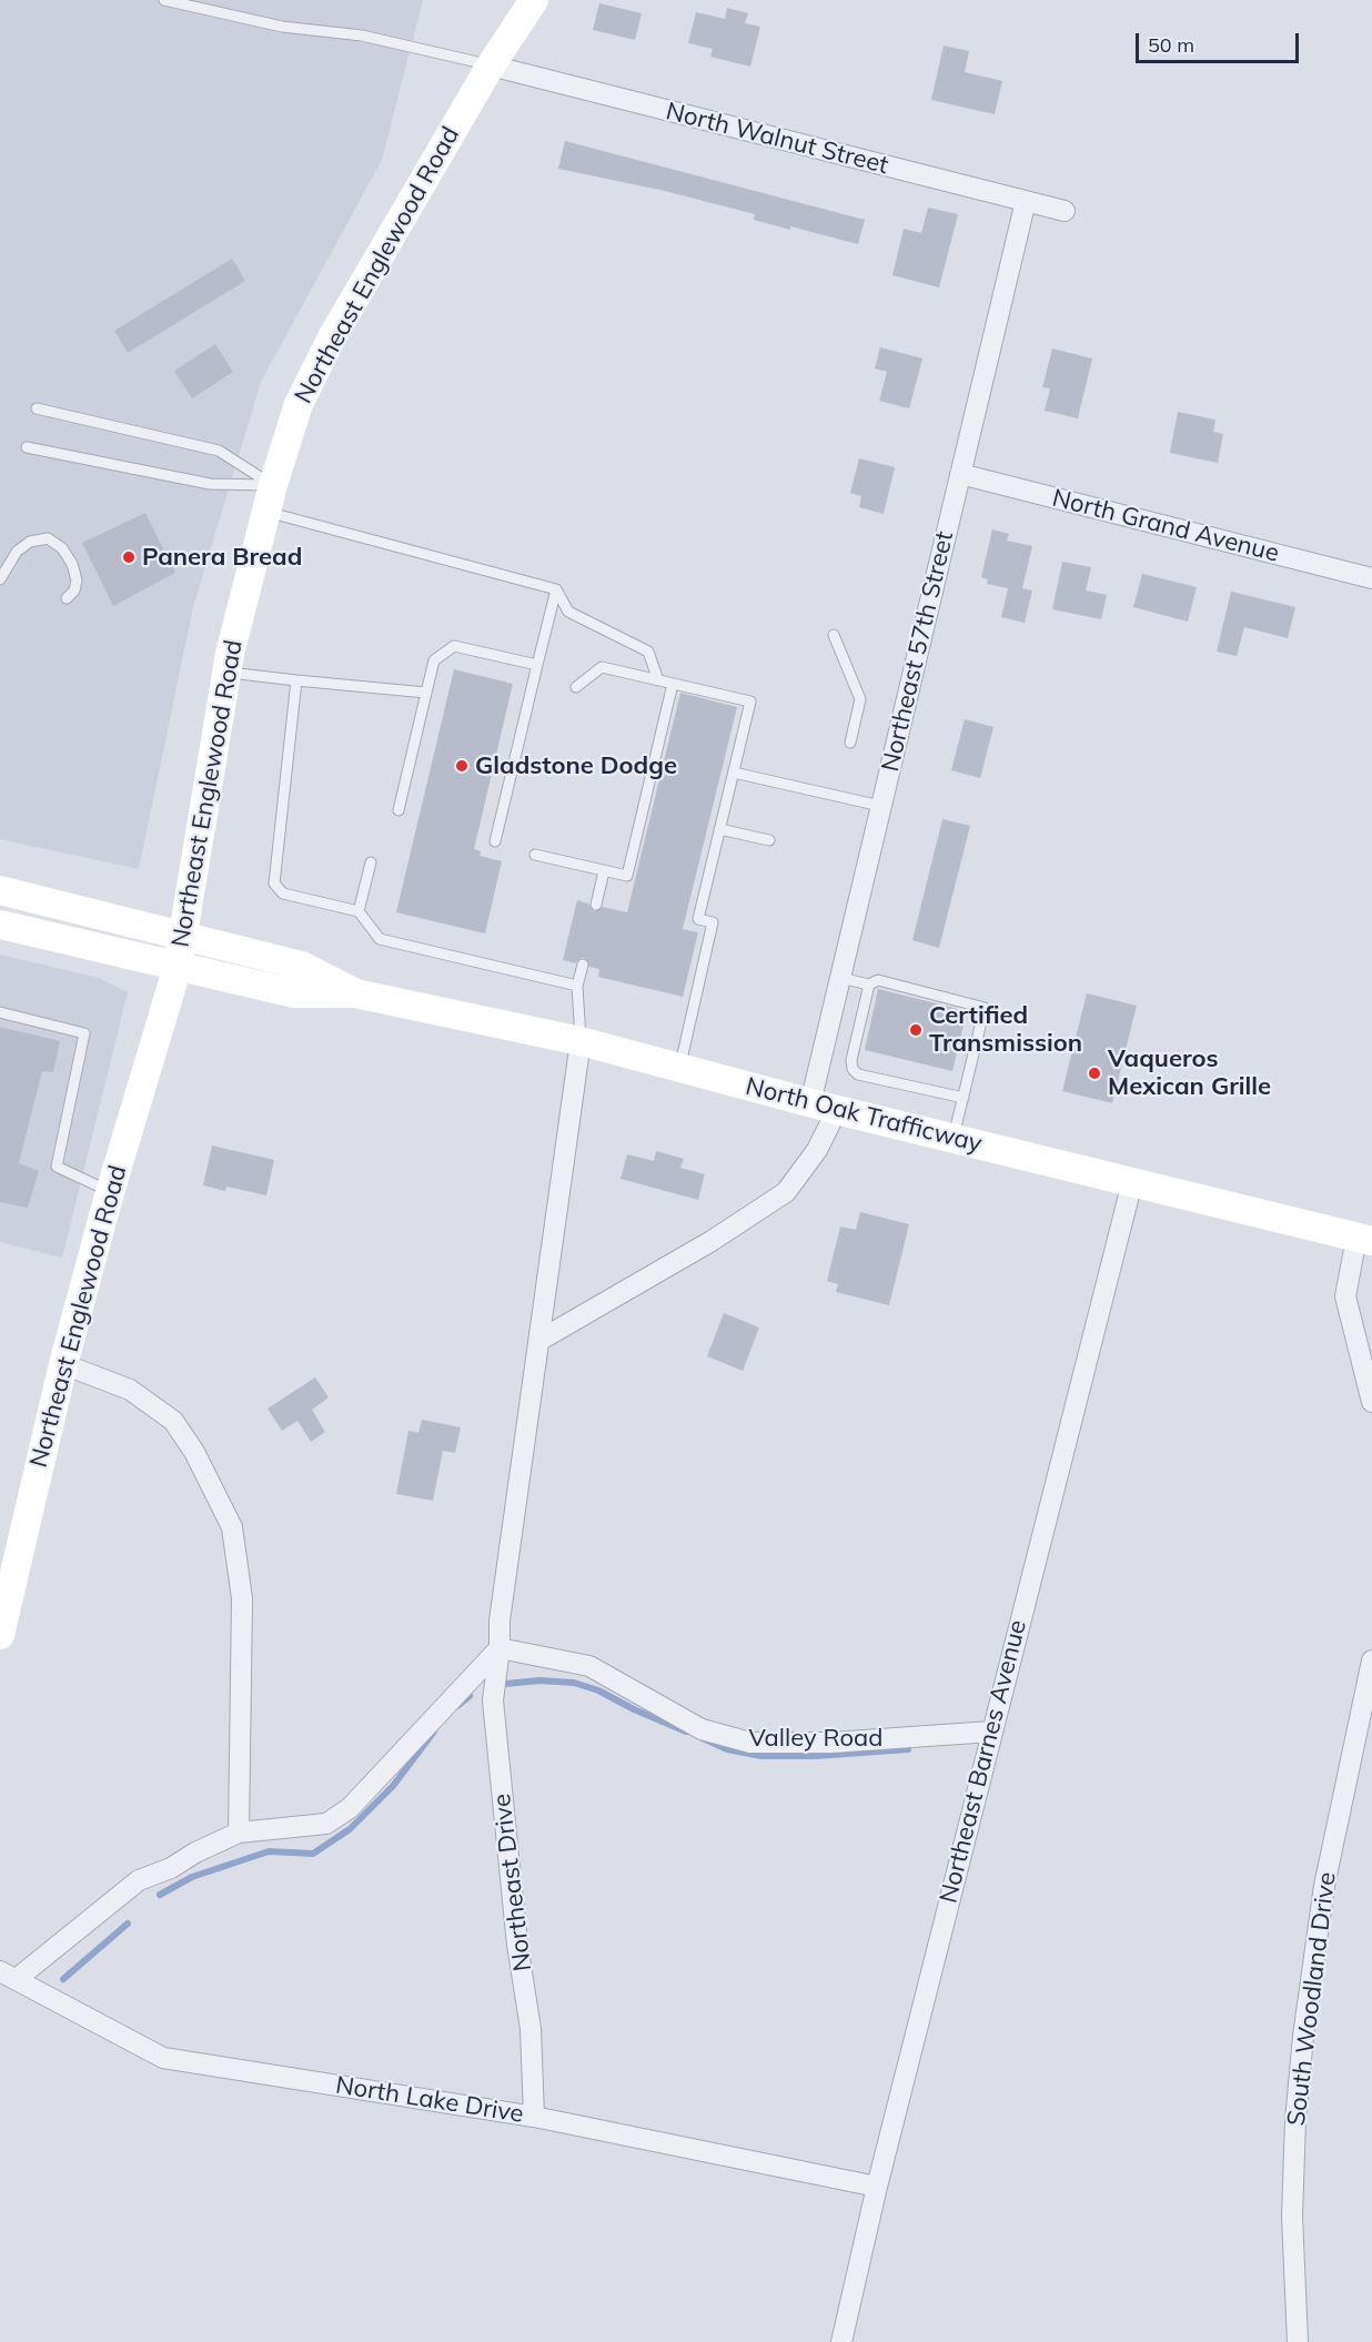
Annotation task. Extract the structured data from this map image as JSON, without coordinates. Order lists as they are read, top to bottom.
{
  "streets": {
    "main road": ["Northeast Englewood Road", "North Oak Trafficway"],
    "street": [
      "North Walnut Street",
      "North Grand Avenue",
      "Northeast 57th Street",
      "Valley Road",
      "Northeast Barnes Avenue",
      "Northeast Drive",
      "South Woodland Drive",
      "North Lake Drive"
    ]
  },
  "crossings": [
    ["North Walnut Street", "Northeast Englewood Road"],
    ["North Walnut Street", "Northeast 57th Street"],
    ["Northeast Englewood Road", "North Oak Trafficway"],
    ["North Grand Avenue", "Northeast 57th Street"],
    ["Northeast 57th Street", "North Oak Trafficway"],
    ["Northeast 57th Street", "Northeast Drive"],
    ["North Oak Trafficway", "Northeast Barnes Avenue"],
    ["North Oak Trafficway", "Northeast Drive"],
    ["Valley Road", "Northeast Barnes Avenue"],
    ["Valley Road", "Northeast Drive"],
    ["Northeast Barnes Avenue", "North Lake Drive"],
    ["Northeast Drive", "North Lake Drive"]
  ],
  "places": [
    "Panera Bread",
    "Gladstone Dodge",
    "Certified Transmission",
    "Vaqueros Mexican Grille"
  ],
  "scale_bar": "50 m"
}
